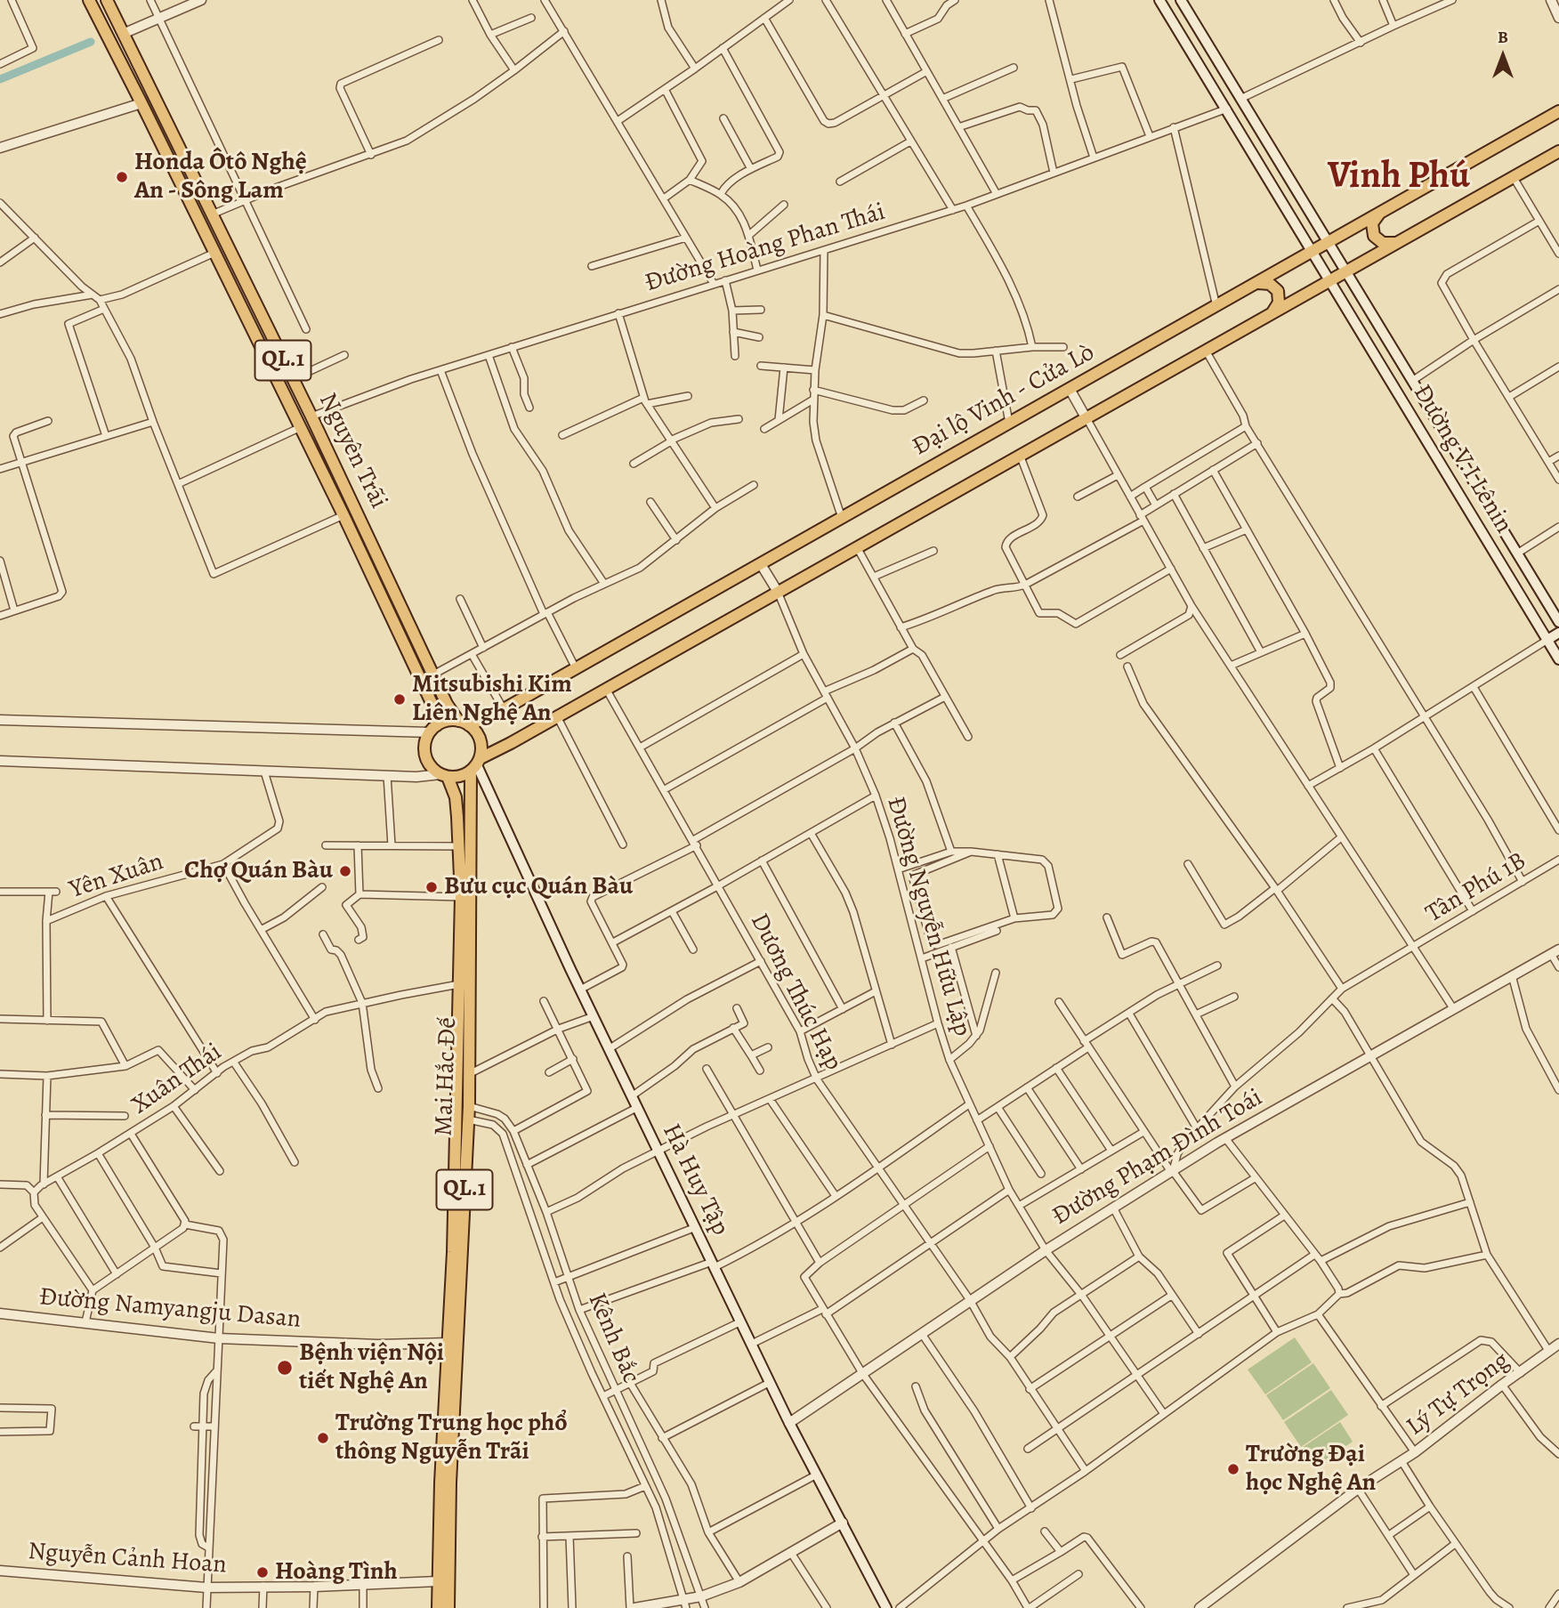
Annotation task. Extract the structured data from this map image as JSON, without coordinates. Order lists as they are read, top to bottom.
{
  "streets": {
    "main road": [
      "QL.1",
      "Đại lộ Vinh - Cửa Lò",
      "Nguyên Trãi",
      "Đường V.I Lênin",
      "Mai Hắc Đế",
      "Hà Huy Tập"
    ],
    "street": [
      "Đường Hoàng Phan Thái",
      "Yên Xuân",
      "Tân Phú 1B",
      "Đường Nguyễn Hữu Lập",
      "Dương Thúc Hạp",
      "Xuân Thái",
      "Đường Phạm Đình Toái",
      "Đường Namyangju Dasan",
      "Kênh Bắc",
      "Lý Tự Trọng",
      "Nguyễn Cảnh Hoan"
    ]
  },
  "crossings": [
    ["Đường Hoàng Phan Thái", "Nguyên Trãi"],
    ["Đường Hoàng Phan Thái", "Đường V.I Lênin"],
    ["QL.1", "Đại lộ Vinh - Cửa Lò"],
    ["QL.1", "Nguyên Trãi"],
    ["QL.1", "Mai Hắc Đế"],
    ["QL.1", "Hà Huy Tập"],
    ["Đại lộ Vinh - Cửa Lò", "Nguyên Trãi"],
    ["Đại lộ Vinh - Cửa Lò", "Đường V.I Lênin"],
    ["Đại lộ Vinh - Cửa Lò", "Mai Hắc Đế"],
    ["Đại lộ Vinh - Cửa Lò", "Hà Huy Tập"],
    ["Nguyên Trãi", "Mai Hắc Đế"],
    ["Nguyên Trãi", "Hà Huy Tập"],
    ["Tân Phú 1B", "Đường Phạm Đình Toái"],
    ["Đường Nguyễn Hữu Lập", "Đường Phạm Đình Toái"],
    ["Dương Thúc Hạp", "Đường Phạm Đình Toái"],
    ["Mai Hắc Đế", "Xuân Thái"],
    ["Mai Hắc Đế", "Hà Huy Tập"],
    ["Mai Hắc Đế", "Đường Namyangju Dasan"],
    ["Mai Hắc Đế", "Nguyễn Cảnh Hoan"],
    ["Đường Phạm Đình Toái", "Hà Huy Tập"]
  ],
  "districts": ["Vinh Phú"],
  "places": [
    "Honda Ôtô Nghệ An - Sông Lam",
    "Mitsubishi Kim Liên Nghệ An",
    "Chợ Quán Bàu",
    "Bưu cục Quán Bàu",
    "Bệnh viện Nội tiết Nghệ An",
    "Trường Trung học phổ thông Nguyễn Trãi",
    "Trường Đại học Nghệ An",
    "Hoàng Tình"
  ],
  "north": "top"
}
